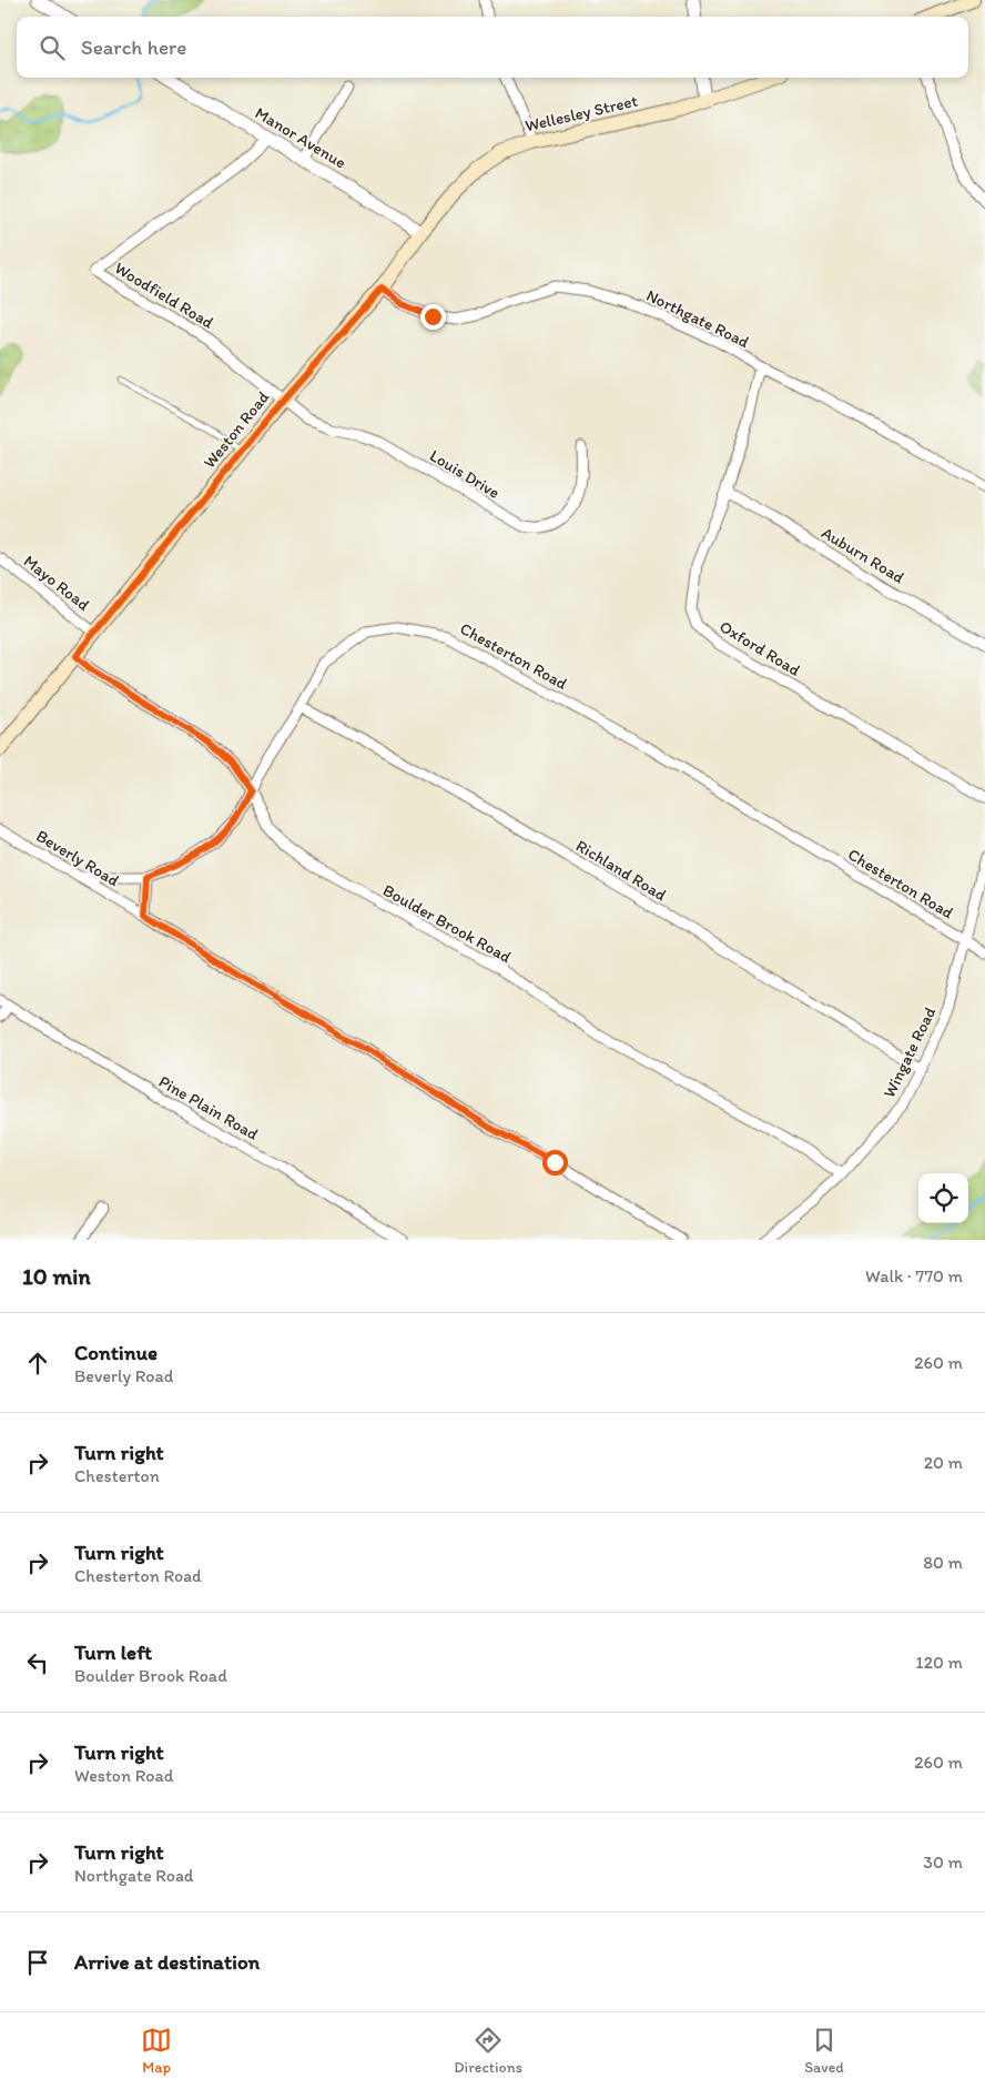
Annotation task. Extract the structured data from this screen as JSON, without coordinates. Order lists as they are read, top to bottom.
{
  "streets": {
    "main road": ["Wellesley Street", "Weston Road"],
    "street": [
      "Manor Avenue",
      "Woodfield Road",
      "Northgate Road",
      "Louis Drive",
      "Auburn Road",
      "Mayo Road",
      "Oxford Road",
      "Chesterton Road",
      "Beverly Road",
      "Richland Road",
      "Boulder Brook Road",
      "Wingate Road",
      "Pine Plain Road"
    ]
  },
  "crossings": [
    ["Wellesley Street", "Weston Road"],
    ["Manor Avenue", "Woodfield Road"],
    ["Manor Avenue", "Weston Road"],
    ["Woodfield Road", "Weston Road"],
    ["Woodfield Road", "Louis Drive"],
    ["Northgate Road", "Weston Road"],
    ["Northgate Road", "Oxford Road"],
    ["Weston Road", "Louis Drive"],
    ["Weston Road", "Mayo Road"],
    ["Weston Road", "Boulder Brook Road"],
    ["Auburn Road", "Oxford Road"],
    ["Chesterton Road", "Beverly Road"],
    ["Chesterton Road", "Richland Road"],
    ["Chesterton Road", "Boulder Brook Road"],
    ["Chesterton Road", "Wingate Road"],
    ["Richland Road", "Wingate Road"],
    ["Boulder Brook Road", "Wingate Road"]
  ],
  "page": {
    "search": "Search here",
    "heading": ["10 min", "Walk · 770 m"],
    "list": [
      ["Continue", "Beverly Road", "260 m"],
      ["Turn right", "Chesterton", "20 m"],
      ["Turn right", "Chesterton Road", "80 m"],
      ["Turn left", "Boulder Brook Road", "120 m"],
      ["Turn right", "Weston Road", "260 m"],
      ["Turn right", "Northgate Road", "30 m"],
      "Arrive at destination"
    ],
    "nav": ["Map", "Directions", "Saved"]
  }
}
